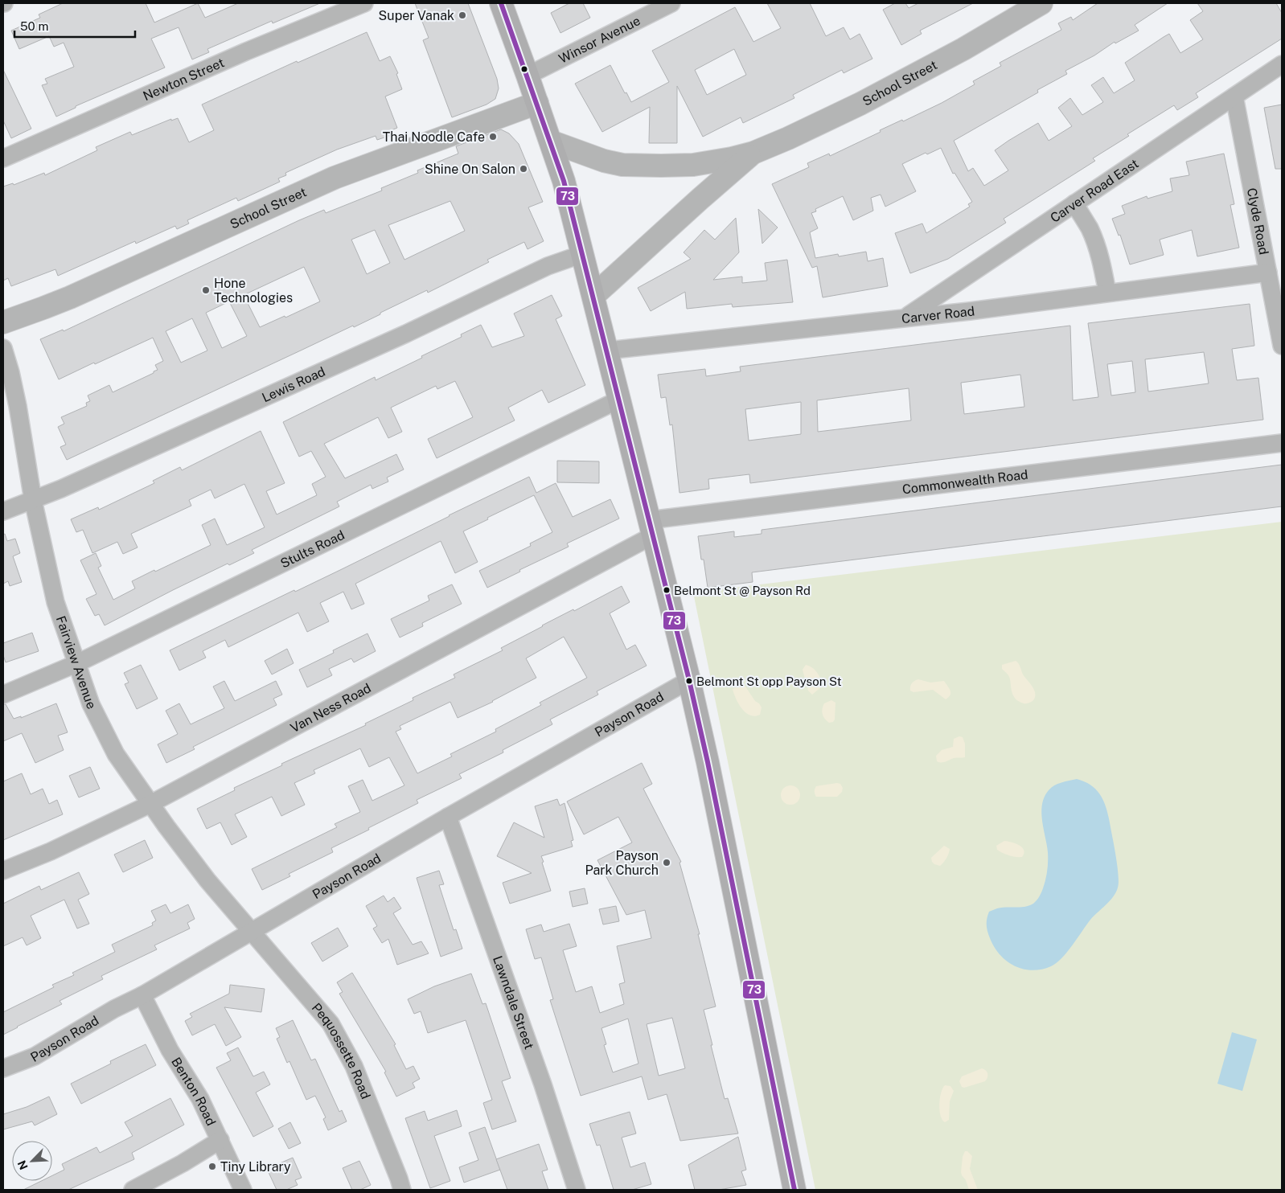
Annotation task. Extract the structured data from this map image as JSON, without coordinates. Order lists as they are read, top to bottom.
{
  "streets": {
    "street": [
      "Winsor Avenue",
      "Newton Street",
      "School Street",
      "Carver Road East",
      "Clyde Road",
      "Carver Road",
      "Lewis Road",
      "Commonwealth Road",
      "Stults Road",
      "Fairview Avenue",
      "Van Ness Road",
      "Payson Road",
      "Lawndale Street",
      "Pequossette Road",
      "Benton Road"
    ]
  },
  "crossings": [
    ["Carver Road East", "Clyde Road"],
    ["Carver Road East", "Carver Road"],
    ["Clyde Road", "Carver Road"],
    ["Lewis Road", "Fairview Avenue"],
    ["Commonwealth Road", "Van Ness Road"],
    ["Stults Road", "Fairview Avenue"],
    ["Fairview Avenue", "Van Ness Road"],
    ["Fairview Avenue", "Payson Road"],
    ["Fairview Avenue", "Pequossette Road"],
    ["Payson Road", "Lawndale Street"],
    ["Payson Road", "Pequossette Road"],
    ["Payson Road", "Benton Road"]
  ],
  "places": [
    "Super Vanak",
    "Thai Noodle Cafe",
    "Shine On Salon",
    "Hone Technologies",
    "Belmont St @ Payson Rd",
    "Belmont St opp Payson St",
    "Payson Park Church",
    "Tiny Library"
  ],
  "lines": ["transit line 73"],
  "scale_bar": "50 m",
  "north": "bottom left"
}
